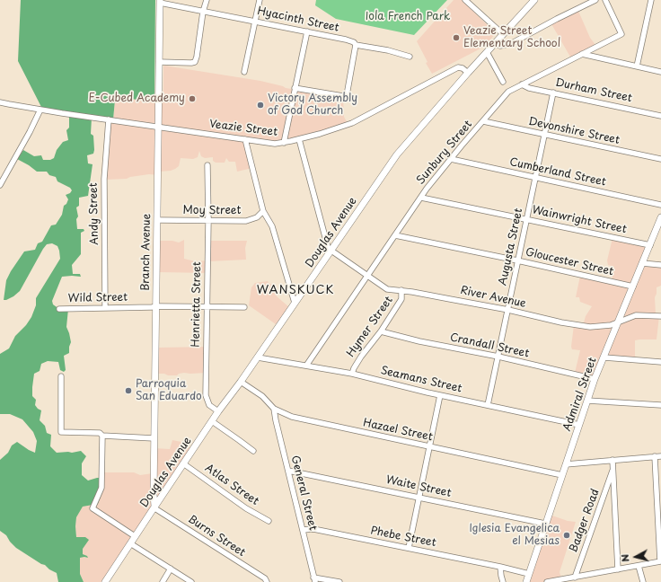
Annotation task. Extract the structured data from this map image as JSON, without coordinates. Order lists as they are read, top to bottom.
{
  "streets": {
    "main road": ["Douglas Avenue", "Branch Avenue", "Admiral Street"],
    "street": [
      "Hyacinth Street",
      "Durham Street",
      "Veazie Street",
      "Devonshire Street",
      "Sunbury Street",
      "Cumberland Street",
      "Moy Street",
      "Andy Street",
      "Wainwright Street",
      "Augusta Street",
      "Gloucester Street",
      "River Avenue",
      "Wild Street",
      "Henrietta Street",
      "Hymer Street",
      "Crandall Street",
      "Seamans Street",
      "Hazael Street",
      "Atlas Street",
      "Waite Street",
      "General Street",
      "Badger Road",
      "Burns Street",
      "Phebe Street"
    ]
  },
  "crossings": [
    ["Hyacinth Street", "Branch Avenue"],
    ["Durham Street", "Sunbury Street"],
    ["Durham Street", "Augusta Street"],
    ["Veazie Street", "Andy Street"],
    ["Veazie Street", "Douglas Avenue"],
    ["Veazie Street", "Branch Avenue"],
    ["Devonshire Street", "Sunbury Street"],
    ["Devonshire Street", "Augusta Street"],
    ["Sunbury Street", "Cumberland Street"],
    ["Sunbury Street", "Wainwright Street"],
    ["Sunbury Street", "Gloucester Street"],
    ["Sunbury Street", "River Avenue"],
    ["Sunbury Street", "Seamans Street"],
    ["Cumberland Street", "Augusta Street"],
    ["Moy Street", "Branch Avenue"],
    ["Moy Street", "Henrietta Street"],
    ["Andy Street", "Wild Street"],
    ["Wainwright Street", "Augusta Street"],
    ["Wainwright Street", "Admiral Street"],
    ["Douglas Avenue", "Branch Avenue"],
    ["Douglas Avenue", "River Avenue"],
    ["Douglas Avenue", "Henrietta Street"],
    ["Douglas Avenue", "Seamans Street"],
    ["Douglas Avenue", "Hazael Street"],
    ["Douglas Avenue", "Atlas Street"],
    ["Douglas Avenue", "Burns Street"],
    ["Augusta Street", "Gloucester Street"],
    ["Augusta Street", "River Avenue"],
    ["Augusta Street", "Crandall Street"],
    ["Augusta Street", "Seamans Street"],
    ["Branch Avenue", "Wild Street"],
    ["Branch Avenue", "Burns Street"],
    ["Gloucester Street", "Admiral Street"],
    ["River Avenue", "Hymer Street"],
    ["River Avenue", "Admiral Street"],
    ["Wild Street", "Henrietta Street"],
    ["Hymer Street", "Crandall Street"],
    ["Hymer Street", "Seamans Street"],
    ["Crandall Street", "Admiral Street"],
    ["Seamans Street", "Admiral Street"],
    ["Admiral Street", "Hazael Street"],
    ["Admiral Street", "Waite Street"],
    ["Admiral Street", "Phebe Street"],
    ["Hazael Street", "General Street"],
    ["Waite Street", "General Street"],
    ["General Street", "Phebe Street"]
  ],
  "districts": ["WANSKUCK"],
  "parks": ["Iola French Park"],
  "places": [
    "Veazie Street Elementary School",
    "E-Cubed Academy",
    "Victory Assembly of God Church",
    "Parroquia San Eduardo",
    "Iglesia Evangelica el Mesias"
  ],
  "north": "left"
}
